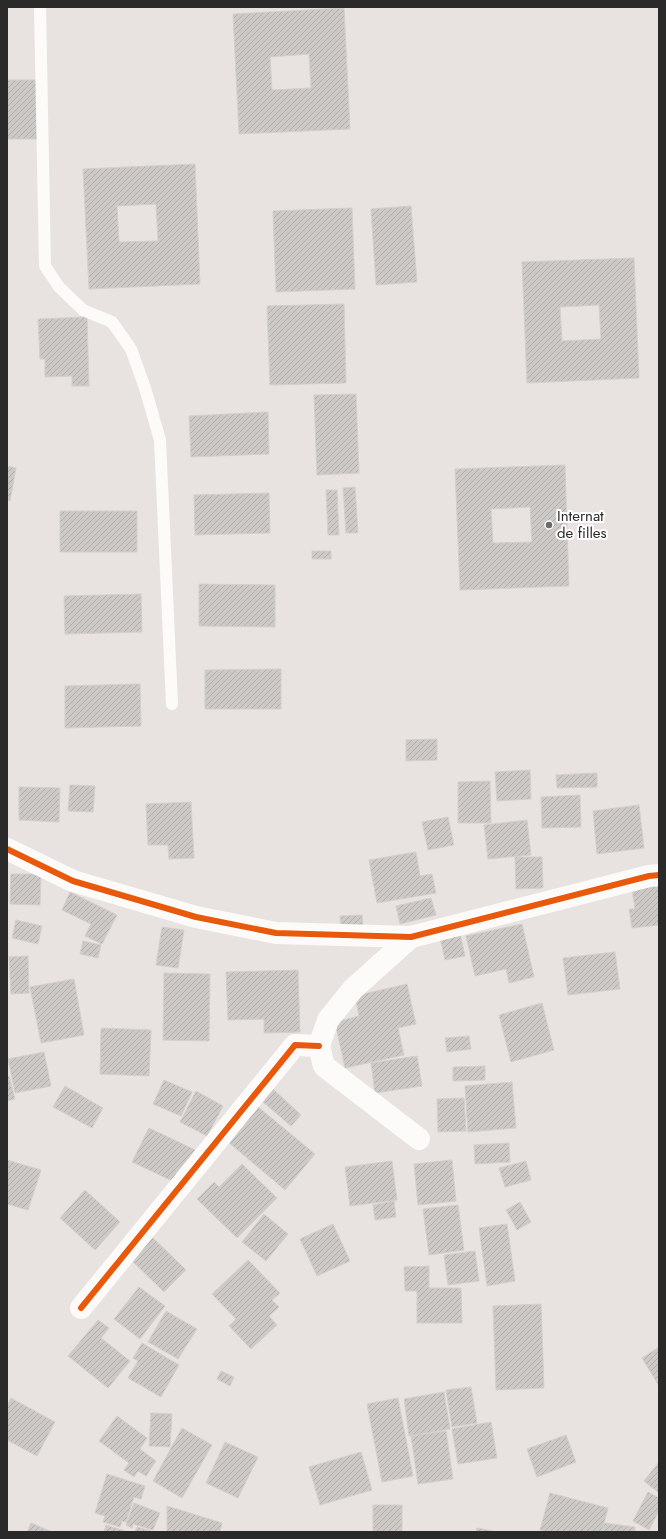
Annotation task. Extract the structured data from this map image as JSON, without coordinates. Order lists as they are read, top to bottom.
{
  "places": ["Internat de filles"]
}
